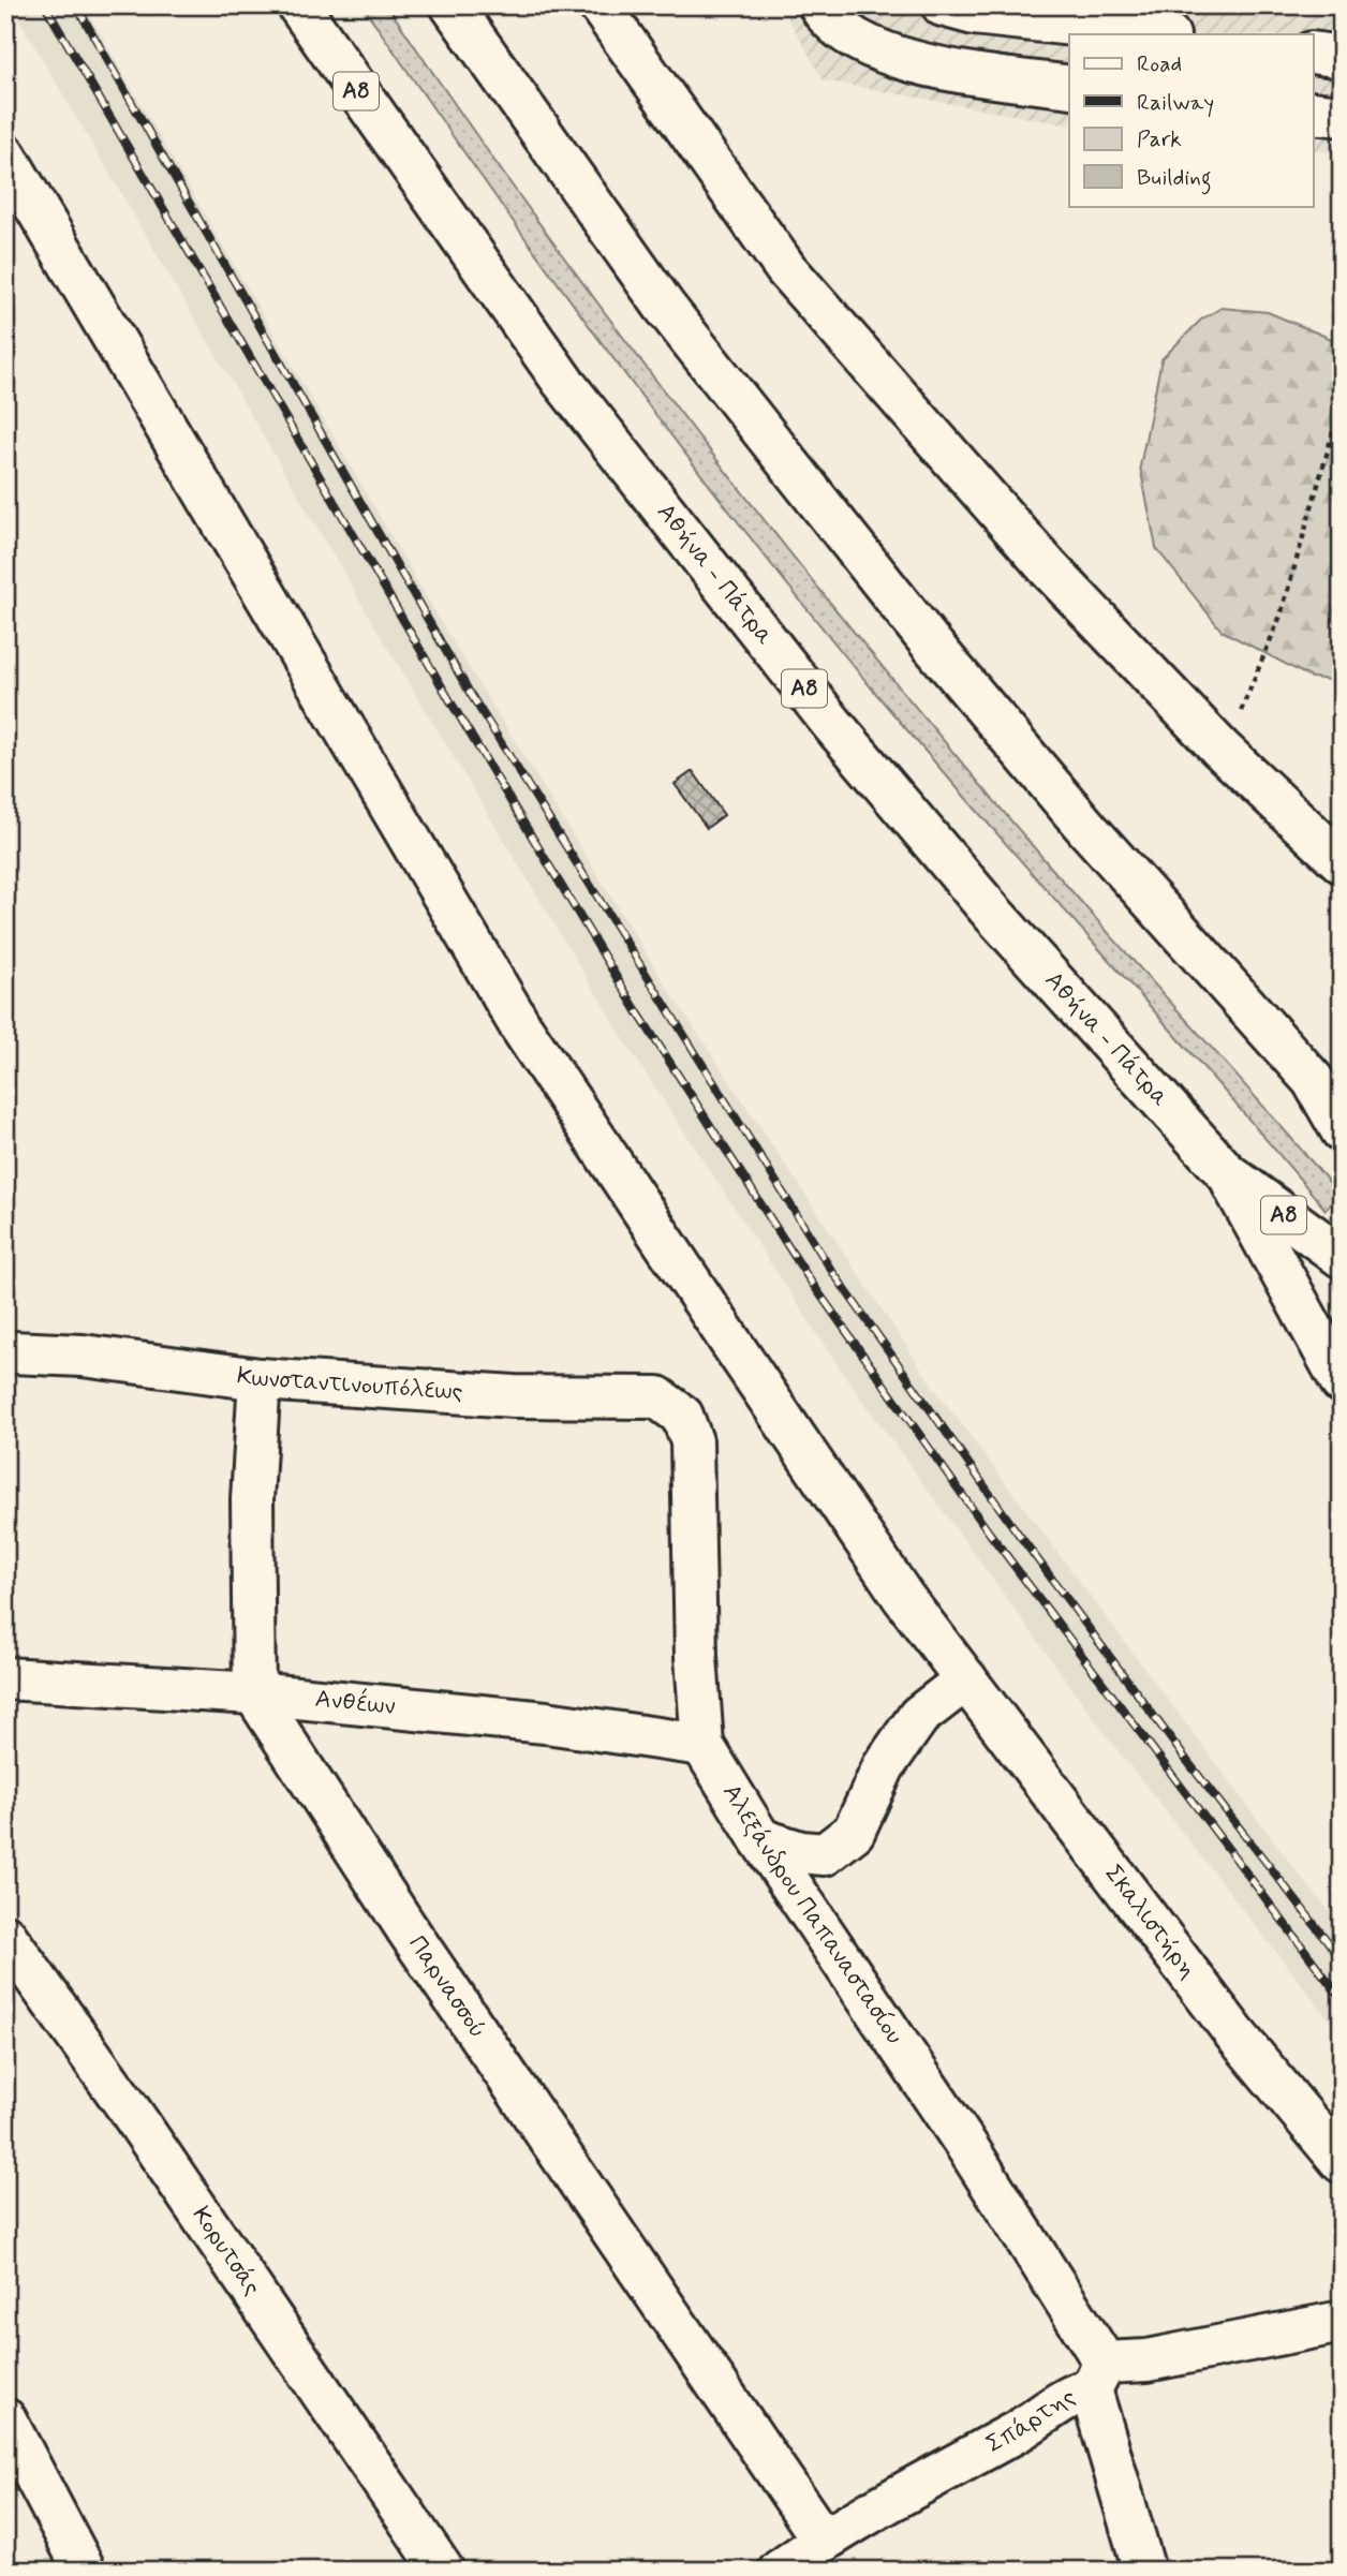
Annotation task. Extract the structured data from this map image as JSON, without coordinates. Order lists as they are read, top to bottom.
{
  "streets": {
    "main road": [
      "Α8",
      "Αθήνα - Πάτρα",
      "Κωνσταντινουπόλεως",
      "Ανθέων",
      "Αλεξάνδρου Παπαναστασίου",
      "Σκαλιστήρη",
      "Παρνασσού",
      "Κορυτσάς",
      "Σπάρτης"
    ]
  },
  "crossings": [
    ["Κωνσταντινουπόλεως", "Αλεξάνδρου Παπαναστασίου"],
    ["Ανθέων", "Αλεξάνδρου Παπαναστασίου"],
    ["Ανθέων", "Παρνασσού"],
    ["Αλεξάνδρου Παπαναστασίου", "Σπάρτης"],
    ["Παρνασσού", "Σπάρτης"]
  ],
  "legend": [
    "Road",
    "Railway",
    "Park",
    "Building"
  ]
}
